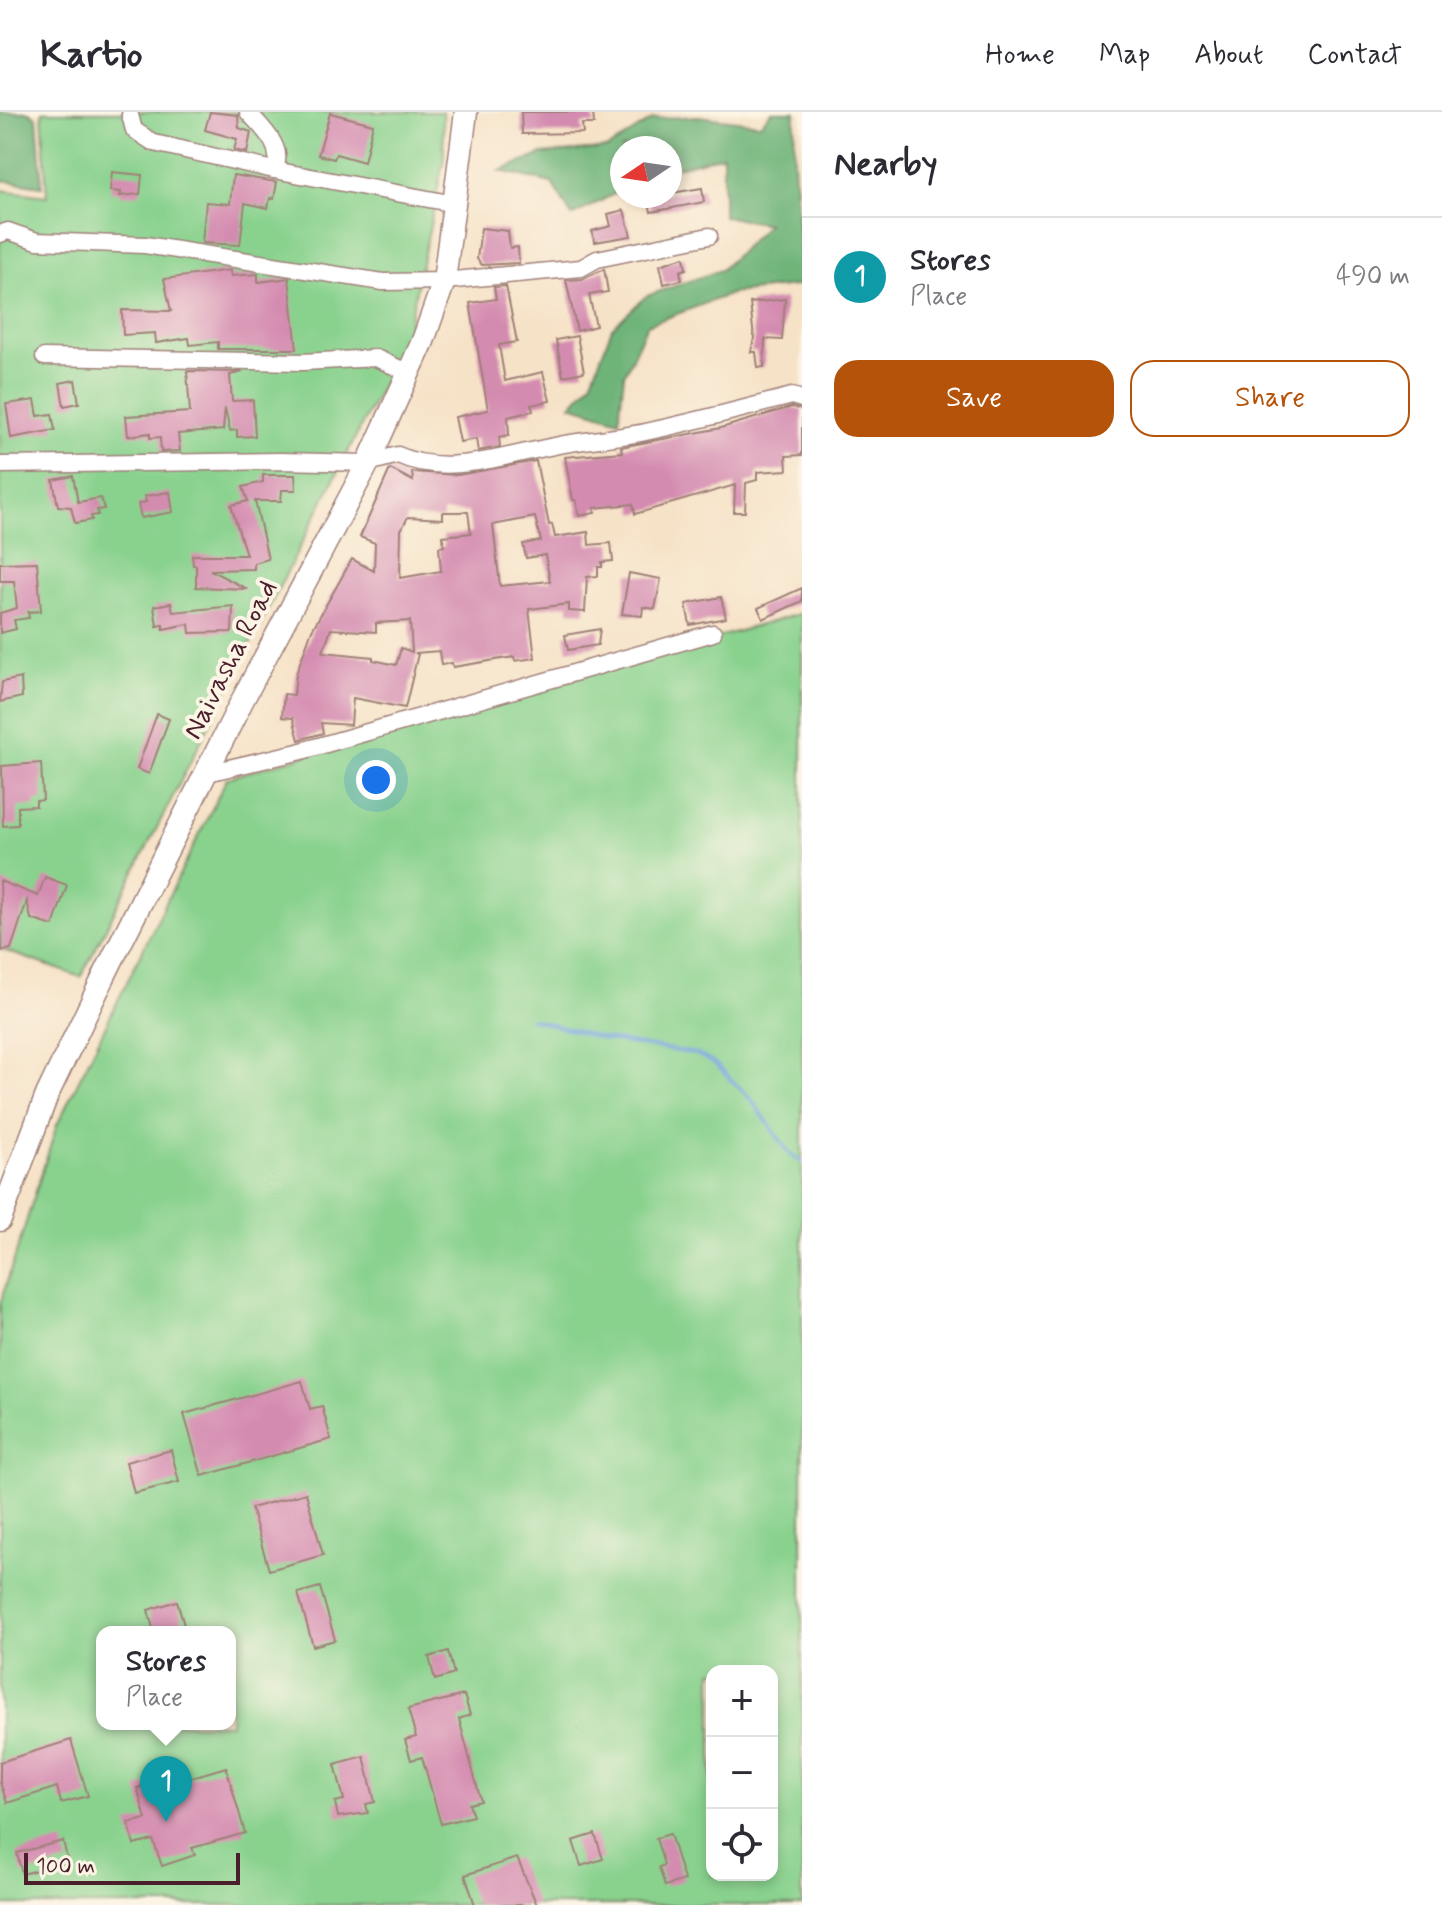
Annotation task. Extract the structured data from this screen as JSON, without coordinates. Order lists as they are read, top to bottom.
{
  "streets": {
    "main road": ["Naivasha Road"]
  },
  "scale_bar": "100 m",
  "north": "left",
  "page": {
    "header": "Kartio",
    "nav": [
      "Home",
      "Map",
      "About",
      "Contact"
    ],
    "heading": "Nearby",
    "list": [
      {
        "mark": "1",
        "name": "Stores",
        "note": "Place",
        "value": "490 m"
      }
    ],
    "buttons": ["Save", "Share"],
    "popup": ["Stores", "Place"],
    "map_buttons": ["+", "−"],
    "pins": "1",
    "scale": "100 m"
  }
}
